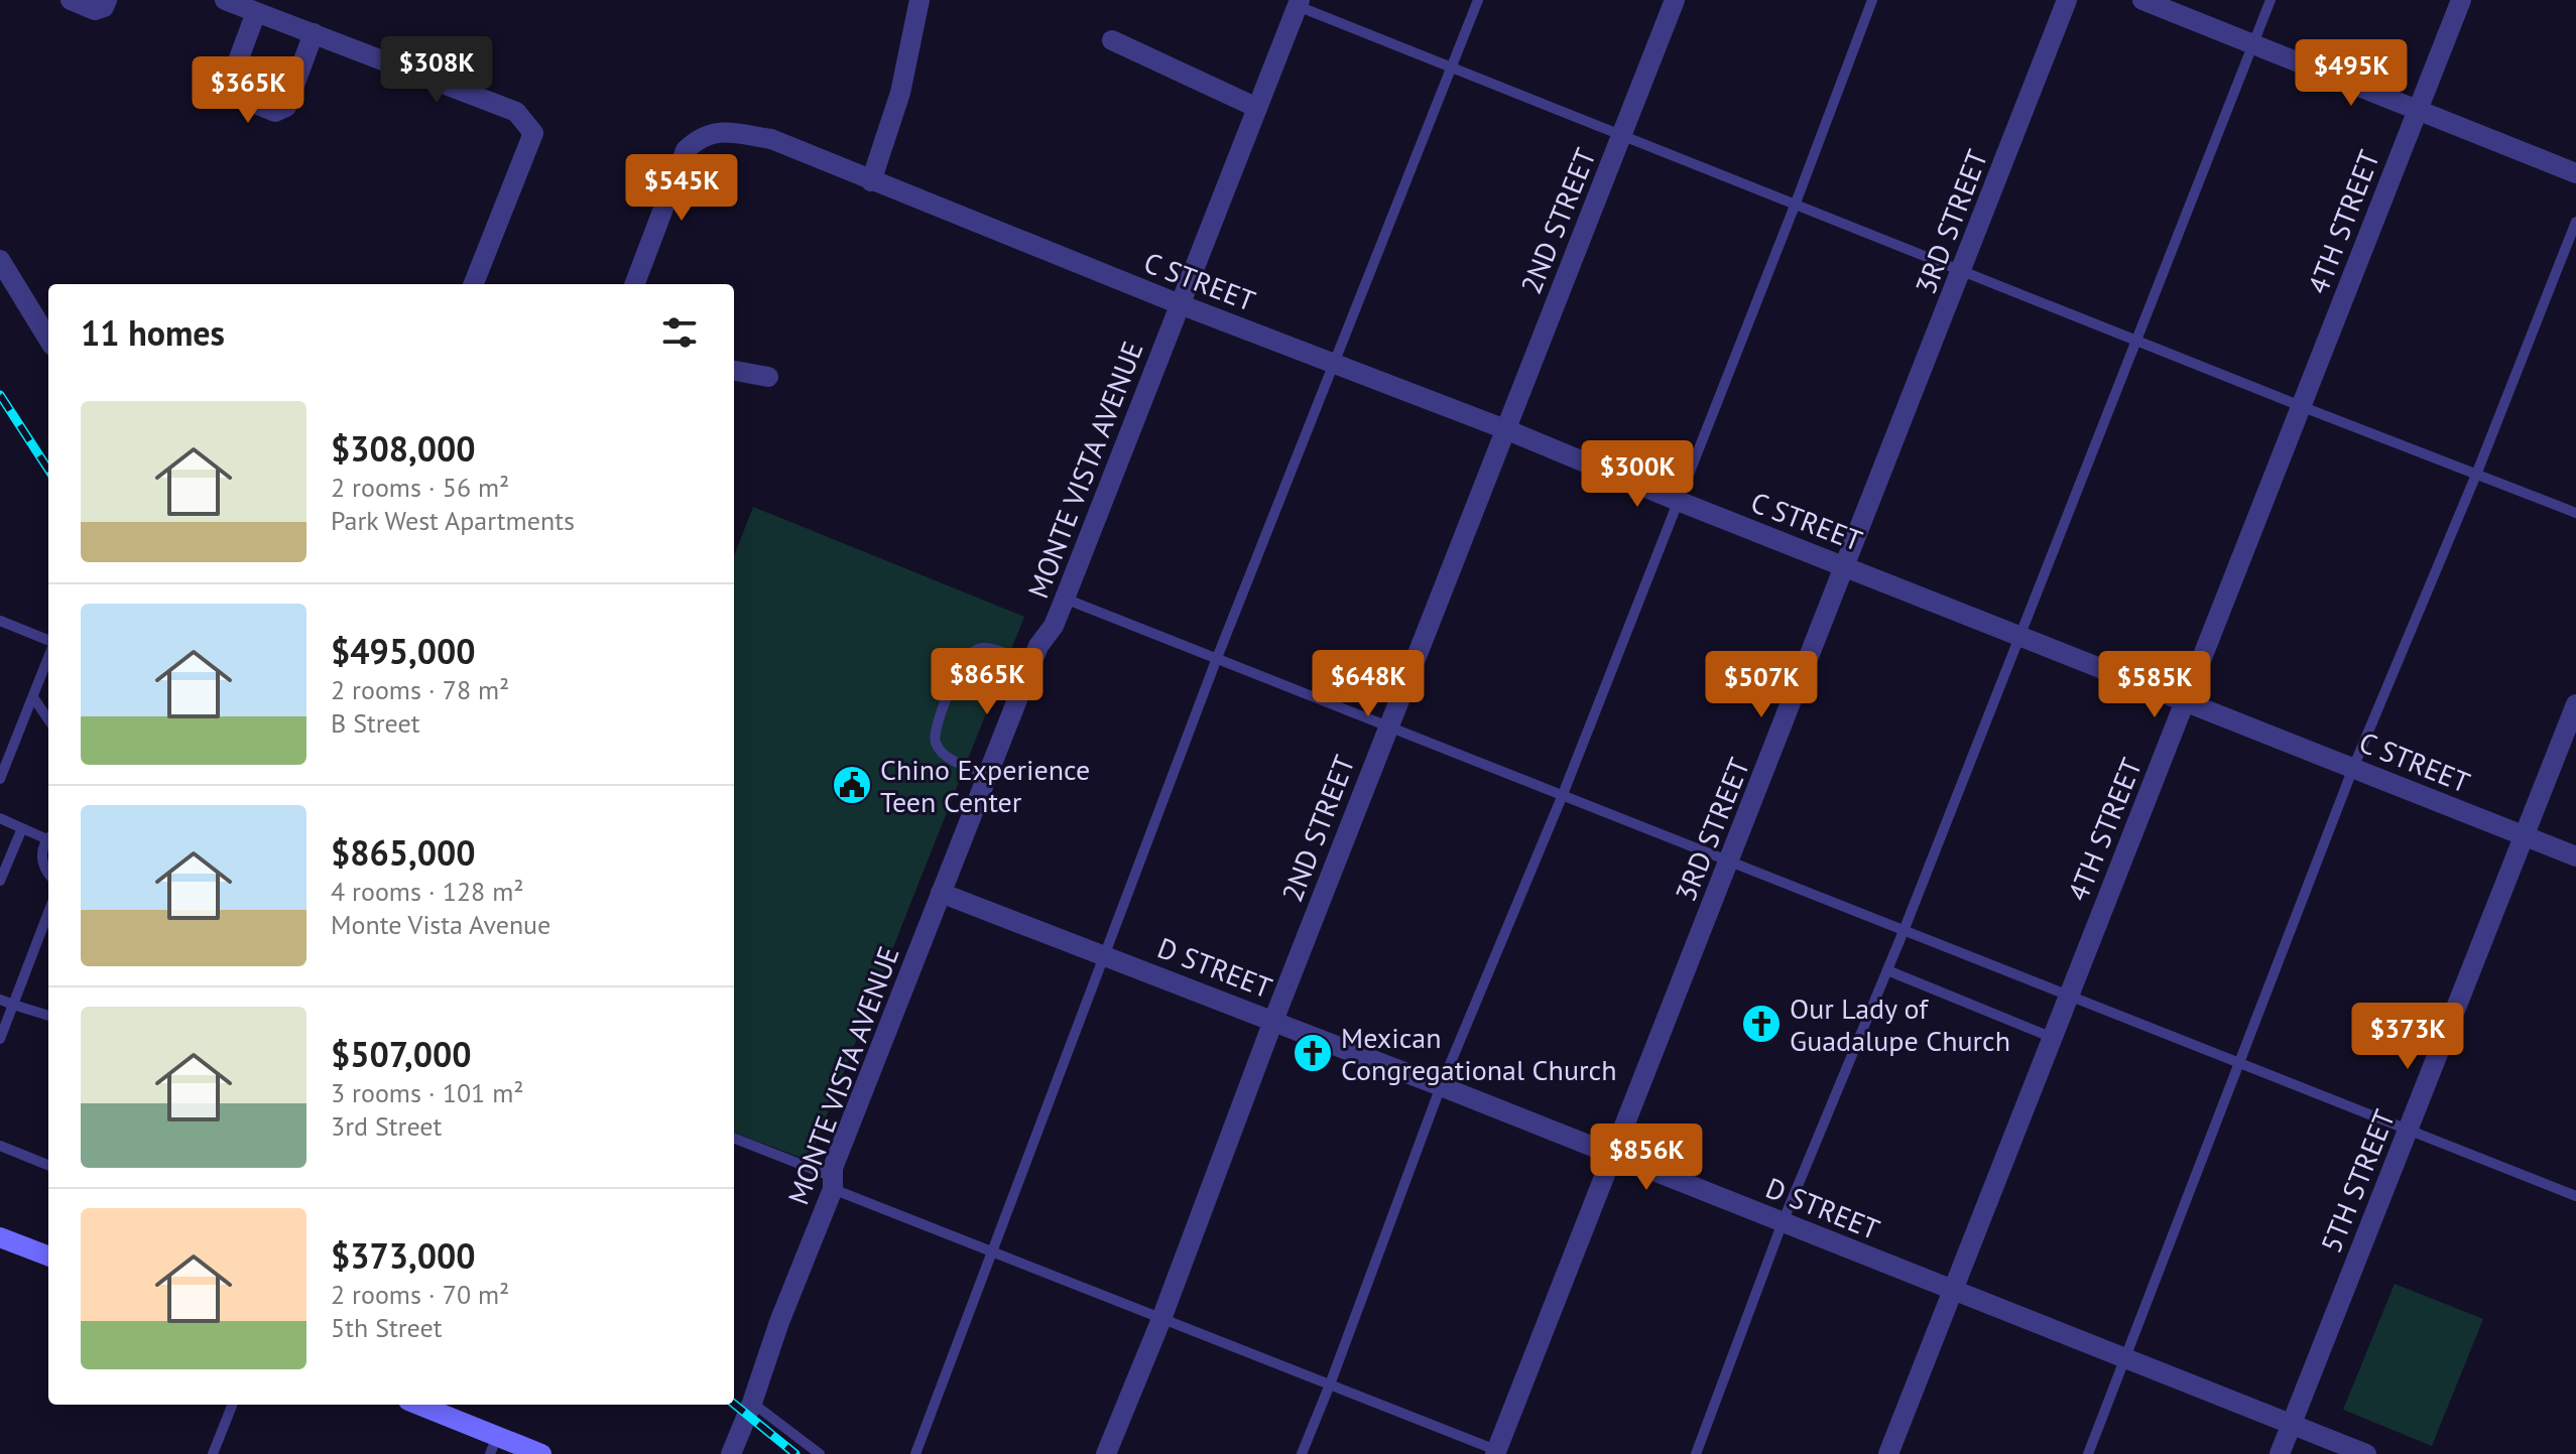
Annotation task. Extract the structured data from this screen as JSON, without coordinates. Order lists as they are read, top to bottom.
{
  "streets": {
    "street": [
      "2ND STREET",
      "3RD STREET",
      "4TH STREET",
      "C STREET",
      "MONTE VISTA AVENUE",
      "D STREET",
      "5TH STREET"
    ]
  },
  "crossings": [
    ["2ND STREET", "C STREET"],
    ["2ND STREET", "D STREET"],
    ["3RD STREET", "C STREET"],
    ["3RD STREET", "D STREET"],
    ["4TH STREET", "C STREET"],
    ["4TH STREET", "D STREET"],
    ["C STREET", "MONTE VISTA AVENUE"],
    ["C STREET", "5TH STREET"],
    ["MONTE VISTA AVENUE", "D STREET"],
    ["D STREET", "5TH STREET"]
  ],
  "places": {
    "public building": ["Chino Experience Teen Center"],
    "church": ["Our Lady of Guadalupe Church", "Mexican Congregational Church"]
  },
  "page": {
    "price": [
      "$308K",
      "$495K",
      "$365K",
      "$545K",
      "$300K",
      "$865K",
      "$648K",
      "$507K",
      "$585K",
      "$373K",
      "$856K"
    ],
    "heading": "11 homes",
    "list": [
      {
        "name": "$308,000",
        "note": "2 rooms · 56 m² · Park West Apartments"
      },
      {
        "name": "$495,000",
        "note": "2 rooms · 78 m² · B Street"
      },
      {
        "name": "$865,000",
        "note": "4 rooms · 128 m² · Monte Vista Avenue"
      },
      {
        "name": "$507,000",
        "note": "3 rooms · 101 m² · 3rd Street"
      },
      {
        "name": "$373,000",
        "note": "2 rooms · 70 m² · 5th Street"
      }
    ]
  }
}
